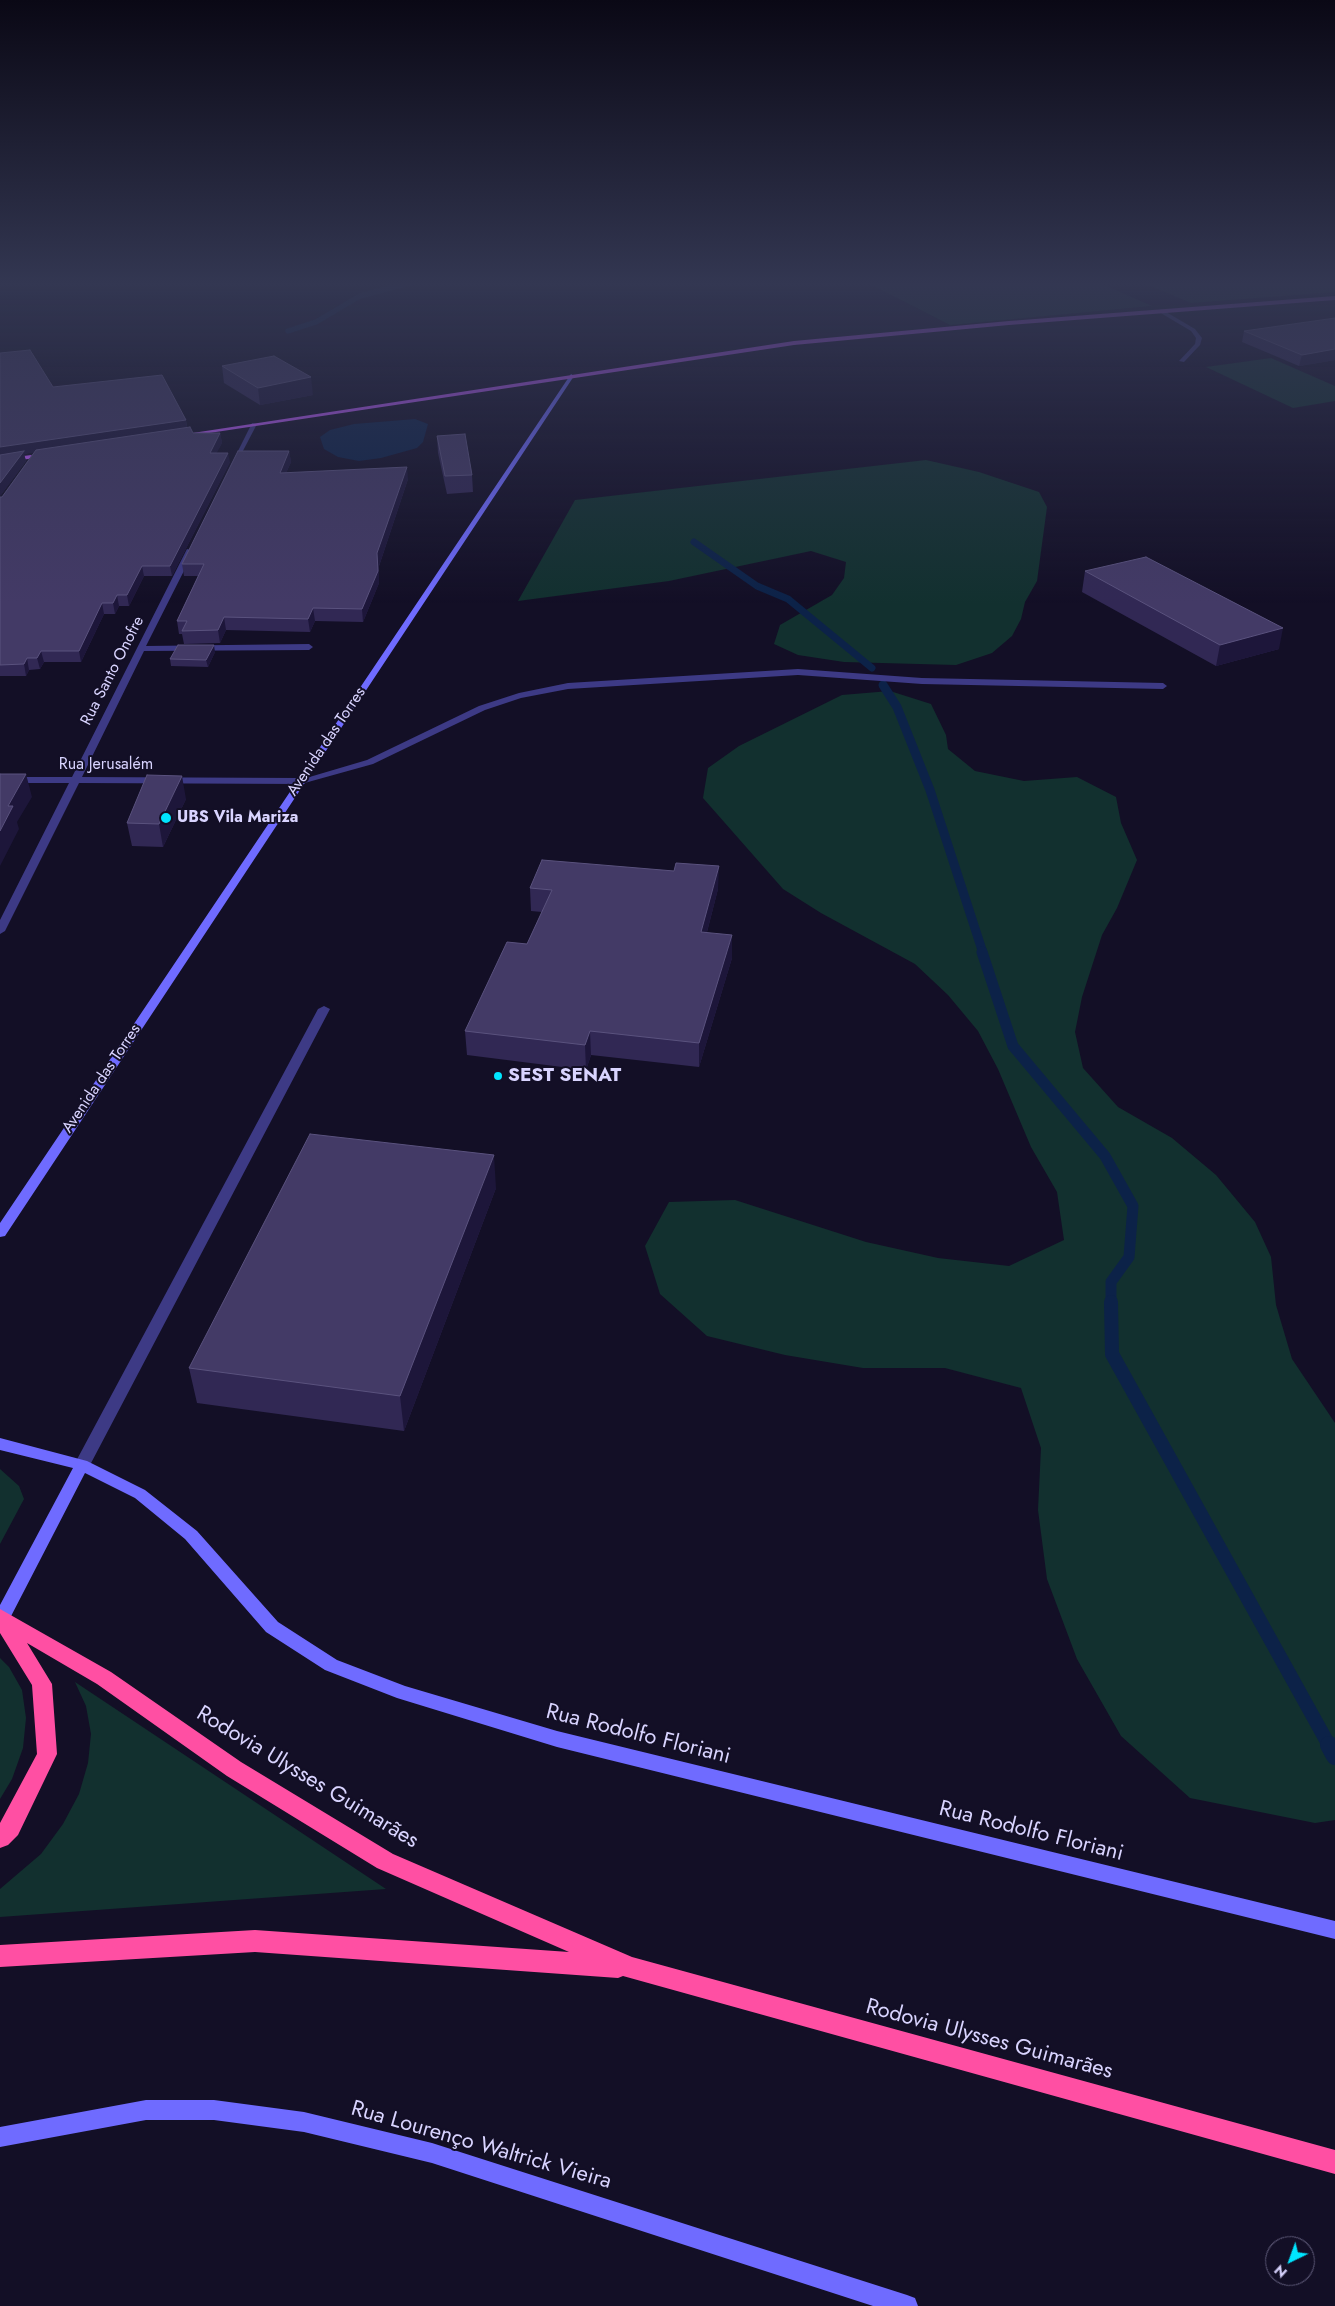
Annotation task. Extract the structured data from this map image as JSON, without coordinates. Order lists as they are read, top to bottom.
{
  "streets": {
    "highway": ["Rodovia Ulysses Guimarães"],
    "main road": ["Avenida das Torres", "Rua Rodolfo Floriani", "Rua Lourenço Waltrick Vieira"],
    "street": ["Rua Santo Onofre", "Rua Jerusalém"]
  },
  "crossings": [
    ["Rua Santo Onofre", "Rua Jerusalém"],
    ["Avenida das Torres", "Rua Jerusalém"]
  ],
  "places": ["UBS Vila Mariza", "SEST SENAT"],
  "north": "bottom left"
}
